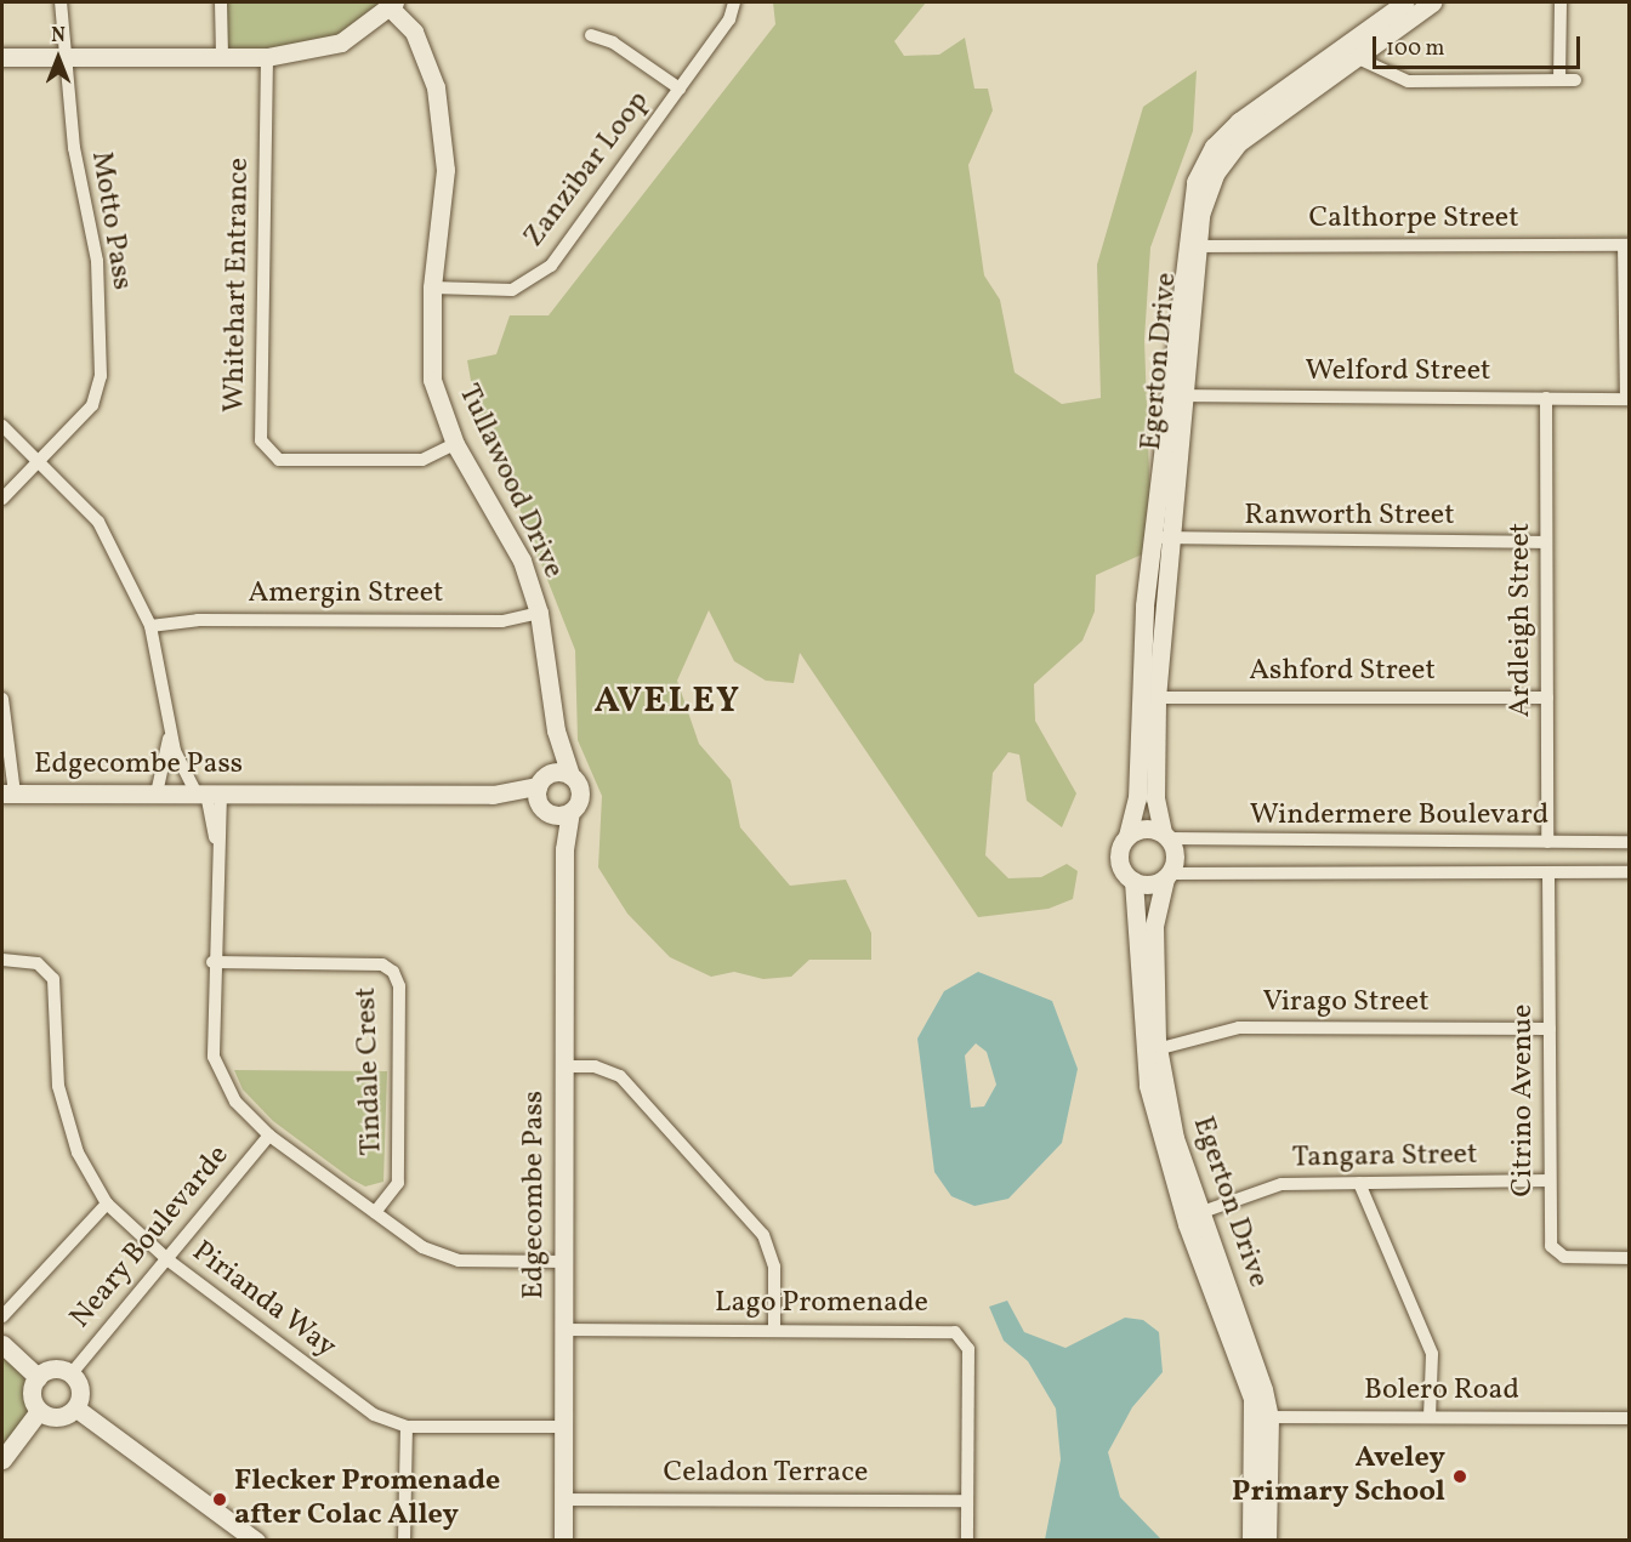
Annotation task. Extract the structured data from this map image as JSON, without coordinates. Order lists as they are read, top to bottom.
{
  "streets": {
    "street": [
      "Zanzibar Loop",
      "Calthorpe Street",
      "Motto Pass",
      "Whitehart Entrance",
      "Egerton Drive",
      "Welford Street",
      "Tullawood Drive",
      "Ranworth Street",
      "Amergin Street",
      "Ardleigh Street",
      "Ashford Street",
      "Edgecombe Pass",
      "Windermere Boulevard",
      "Virago Street",
      "Tindale Crest",
      "Citrino Avenue",
      "Tangara Street",
      "Neary Boulevarde",
      "Pirianda Way",
      "Lago Promenade",
      "Bolero Road",
      "Celadon Terrace"
    ]
  },
  "crossings": [
    ["Zanzibar Loop", "Tullawood Drive"],
    ["Calthorpe Street", "Egerton Drive"],
    ["Whitehart Entrance", "Tullawood Drive"],
    ["Egerton Drive", "Welford Street"],
    ["Egerton Drive", "Ranworth Street"],
    ["Egerton Drive", "Ashford Street"],
    ["Egerton Drive", "Windermere Boulevard"],
    ["Egerton Drive", "Virago Street"],
    ["Egerton Drive", "Tangara Street"],
    ["Egerton Drive", "Bolero Road"],
    ["Welford Street", "Ardleigh Street"],
    ["Tullawood Drive", "Amergin Street"],
    ["Tullawood Drive", "Edgecombe Pass"],
    ["Ranworth Street", "Ardleigh Street"],
    ["Ardleigh Street", "Ashford Street"],
    ["Ardleigh Street", "Windermere Boulevard"],
    ["Edgecombe Pass", "Pirianda Way"],
    ["Edgecombe Pass", "Lago Promenade"],
    ["Edgecombe Pass", "Celadon Terrace"],
    ["Windermere Boulevard", "Citrino Avenue"],
    ["Virago Street", "Citrino Avenue"],
    ["Citrino Avenue", "Tangara Street"],
    ["Neary Boulevarde", "Pirianda Way"],
    ["Lago Promenade", "Celadon Terrace"]
  ],
  "districts": ["AVELEY"],
  "places": ["Aveley Primary School", "Flecker Promenade after Colac Alley"],
  "scale_bar": "100 m",
  "north": "top"
}
